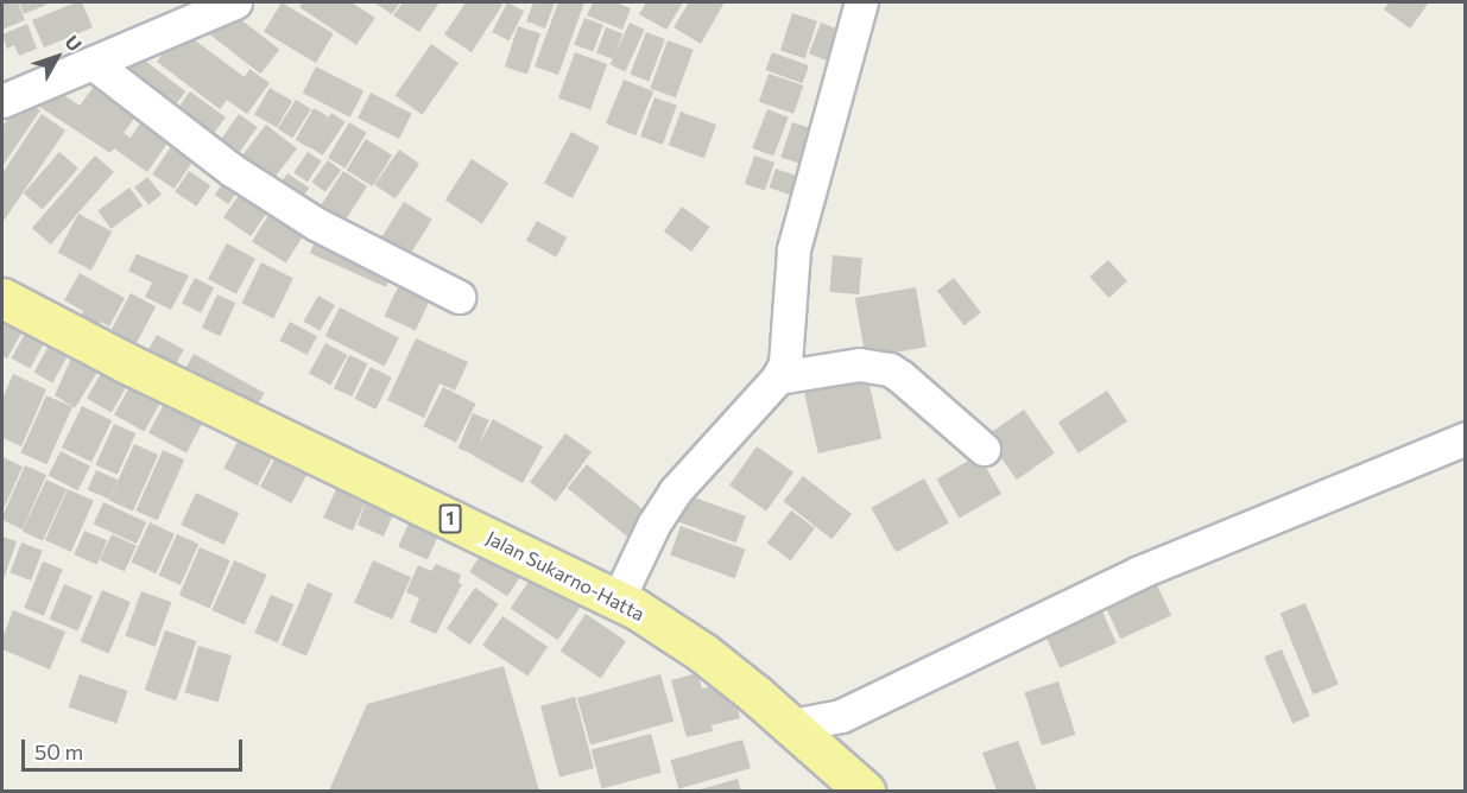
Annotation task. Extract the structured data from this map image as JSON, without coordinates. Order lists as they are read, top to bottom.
{
  "streets": {
    "highway": ["1", "Jalan Sukarno-Hatta"]
  },
  "scale_bar": "50 m",
  "north": "top right"
}
